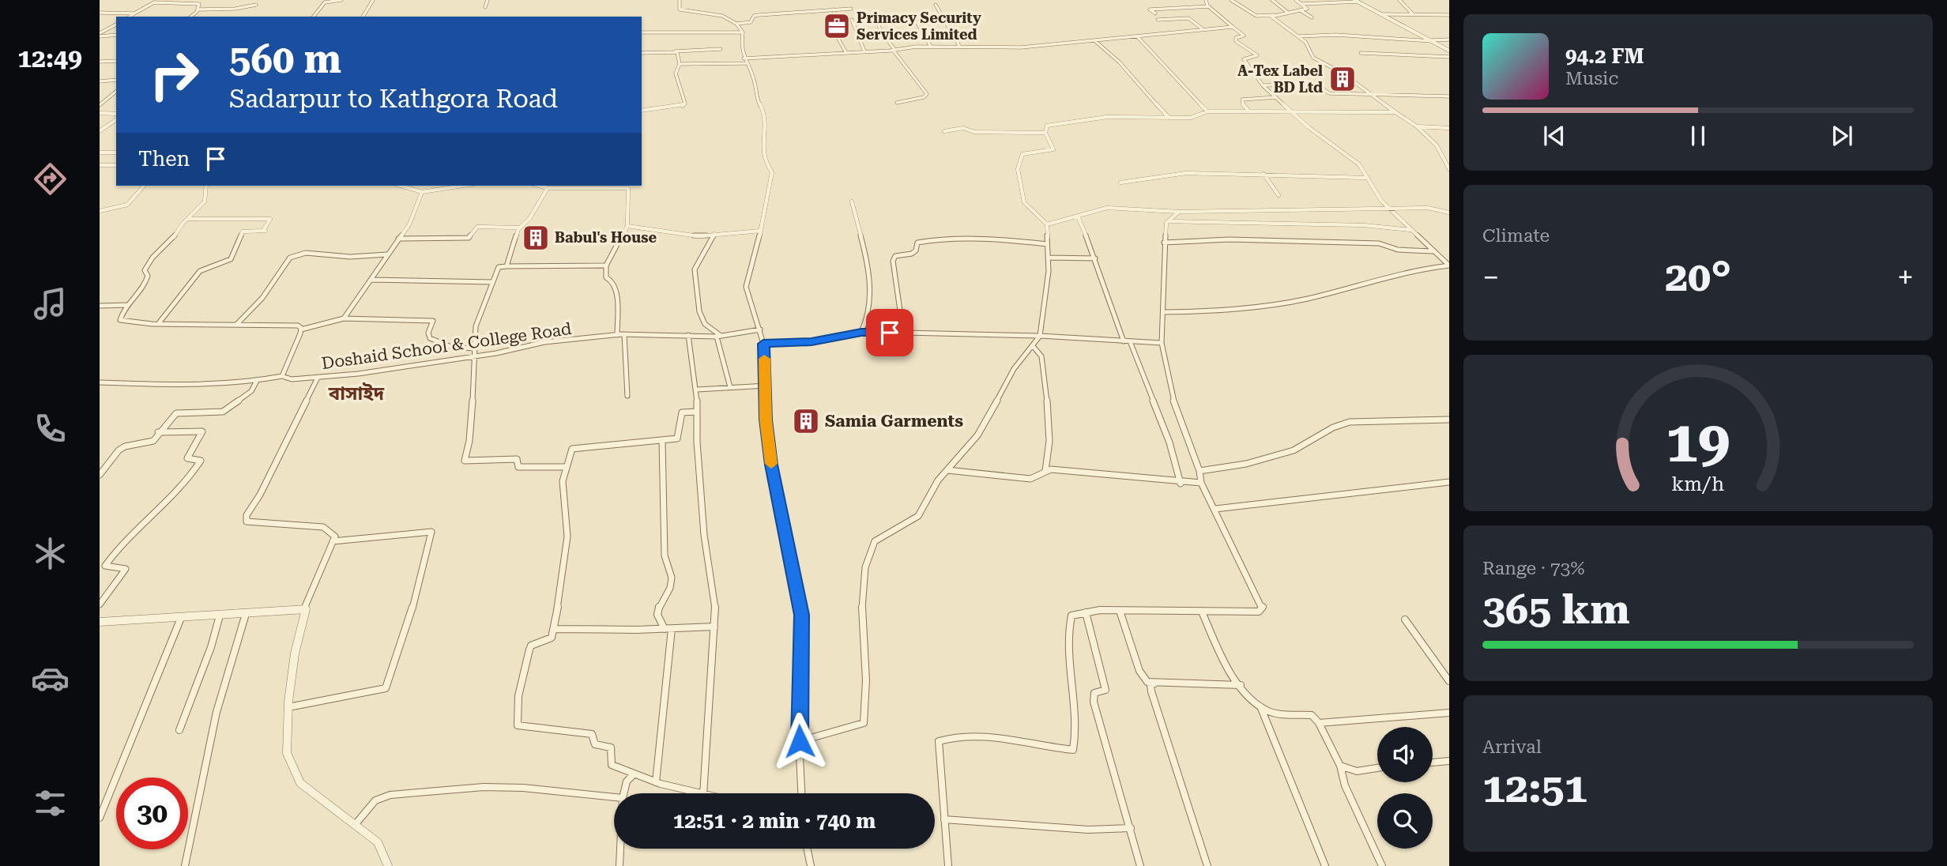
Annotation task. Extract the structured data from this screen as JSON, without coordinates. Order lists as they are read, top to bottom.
{
  "streets": {
    "street": ["Doshaid School & College Road"]
  },
  "districts": ["বাসাইদ"],
  "places": {
    "office": ["Primacy Security Services Limited"],
    "building": ["A-Tex Label BD Ltd", "Babul's House", "Samia Garments"]
  },
  "page": {
    "tabs": "12:49",
    "turn": ["560 m", "Sadarpur to Kathgora Road"],
    "song": ["94.2 FM", "Music"],
    "then": "Then",
    "tile": [
      "Climate",
      ["Range · 73%", "365 km"],
      ["Arrival", "12:51"]
    ],
    "heat": ["−", "20°", "+"],
    "limit": "30",
    "trip": "12:51 · 2 min · 740 m",
    "gauge": ["19", "km/h"]
  }
}
